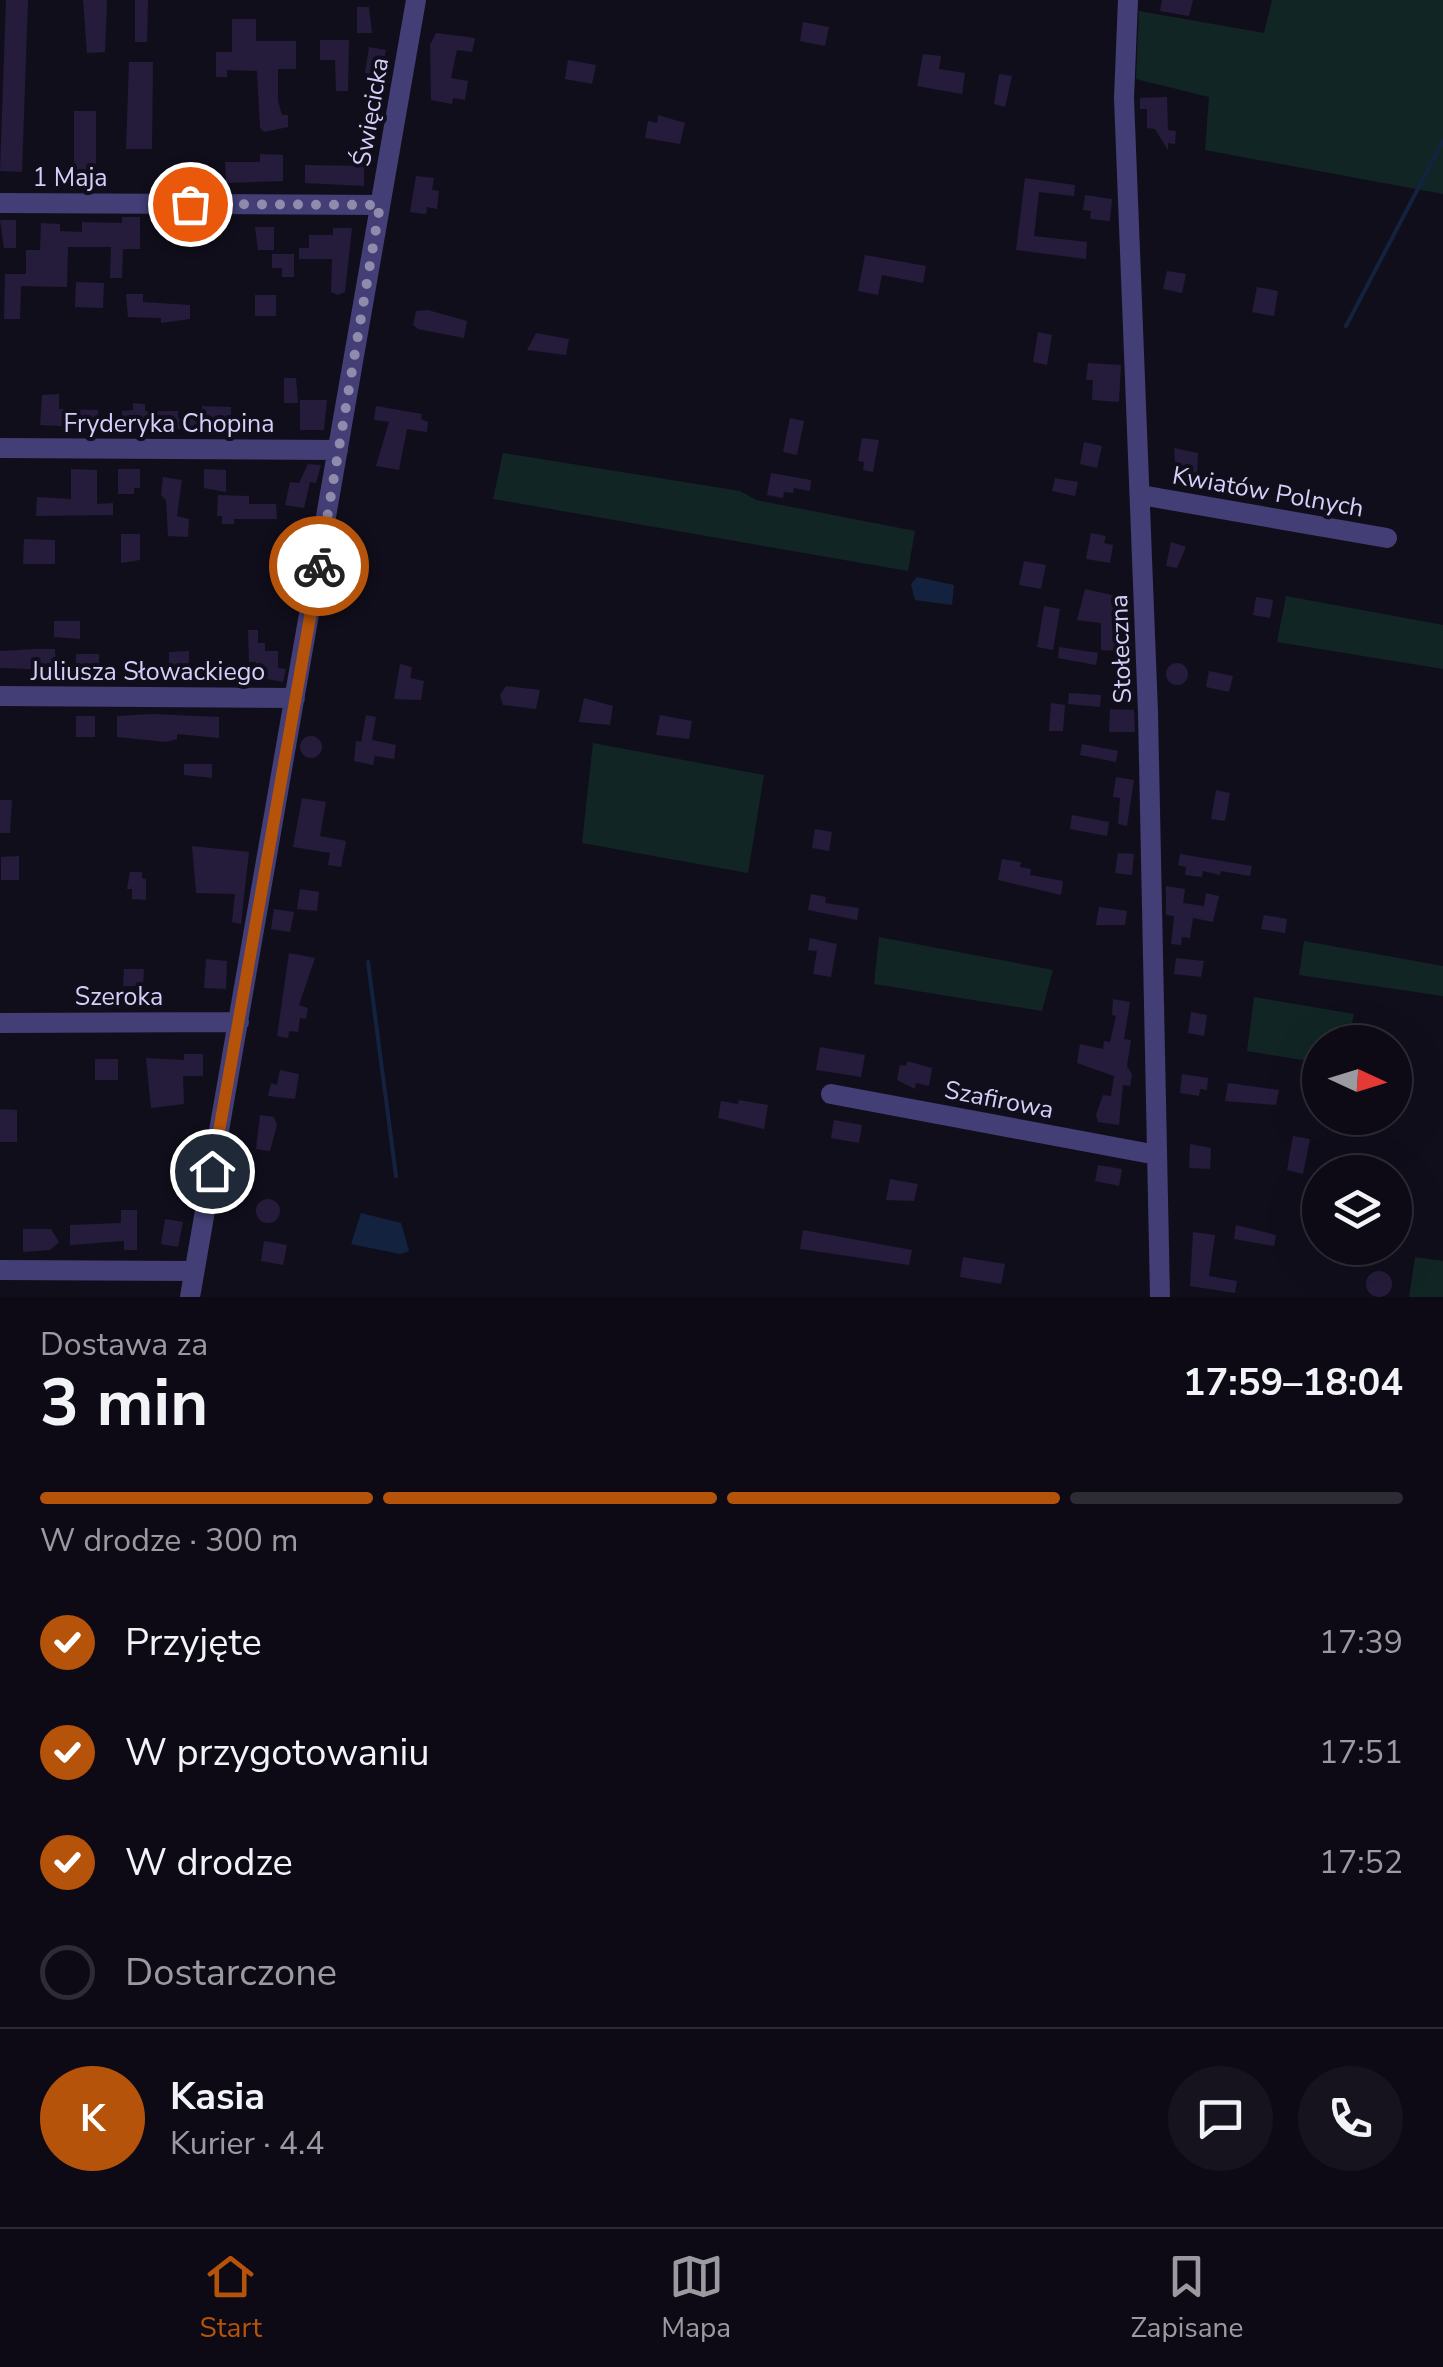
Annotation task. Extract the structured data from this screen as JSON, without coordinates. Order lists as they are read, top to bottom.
{
  "streets": {
    "street": [
      "Święcicka",
      "1 Maja",
      "Fryderyka Chopina",
      "Kwiatów Polnych",
      "Stołeczna",
      "Juliusza Słowackiego",
      "Szeroka",
      "Szafirowa"
    ]
  },
  "crossings": [
    ["Święcicka", "1 Maja"],
    ["Święcicka", "Fryderyka Chopina"],
    ["Święcicka", "Juliusza Słowackiego"],
    ["Święcicka", "Szeroka"],
    ["Kwiatów Polnych", "Stołeczna"],
    ["Stołeczna", "Szafirowa"]
  ],
  "north": "right",
  "page": {
    "heading": ["3 min", "Dostawa za", "17:59–18:04"],
    "panel": ["Kasia", "Kurier · 4.4"],
    "bar": "W drodze · 300 m",
    "list": [
      ["Przyjęte", "17:39"],
      ["W przygotowaniu", "17:51"],
      ["W drodze", "17:52"],
      "Dostarczone"
    ],
    "round": "K",
    "tabs": ["Start", "Mapa", "Zapisane"]
  }
}
